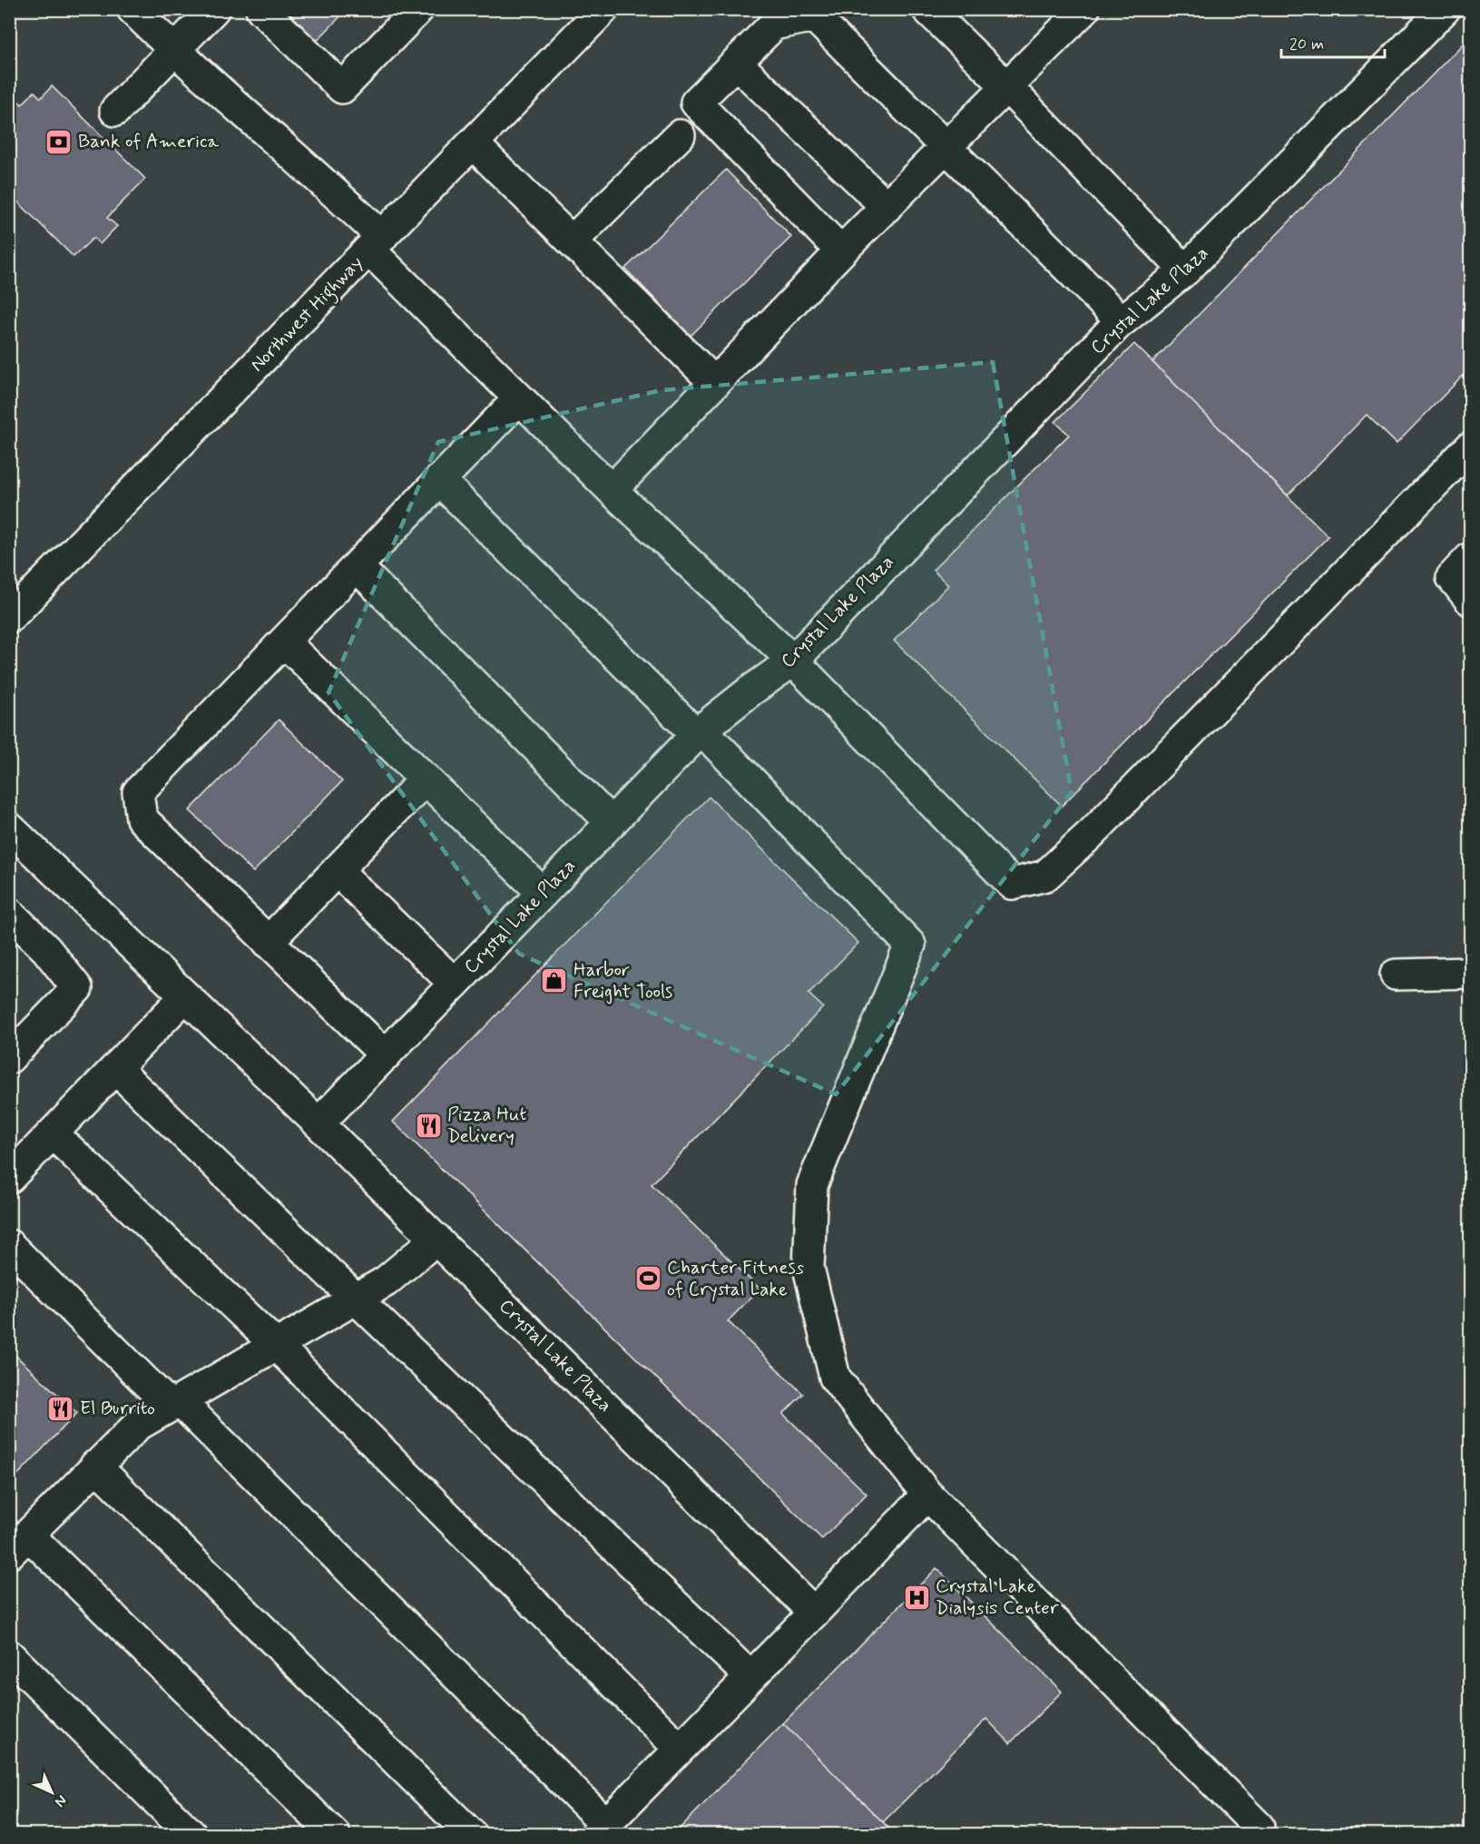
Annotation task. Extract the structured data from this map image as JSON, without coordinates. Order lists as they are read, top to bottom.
{
  "streets": {
    "main road": ["Crystal Lake Plaza", "Northwest Highway"]
  },
  "places": {
    "bank": ["Bank of America"],
    "shop": ["Harbor Freight Tools"],
    "restaurant": ["Pizza Hut Delivery", "El Burrito"],
    "sports": ["Charter Fitness of Crystal Lake"],
    "hospital": ["Crystal Lake Dialysis Center"]
  },
  "scale_bar": "20 m",
  "north": "bottom right"
}
